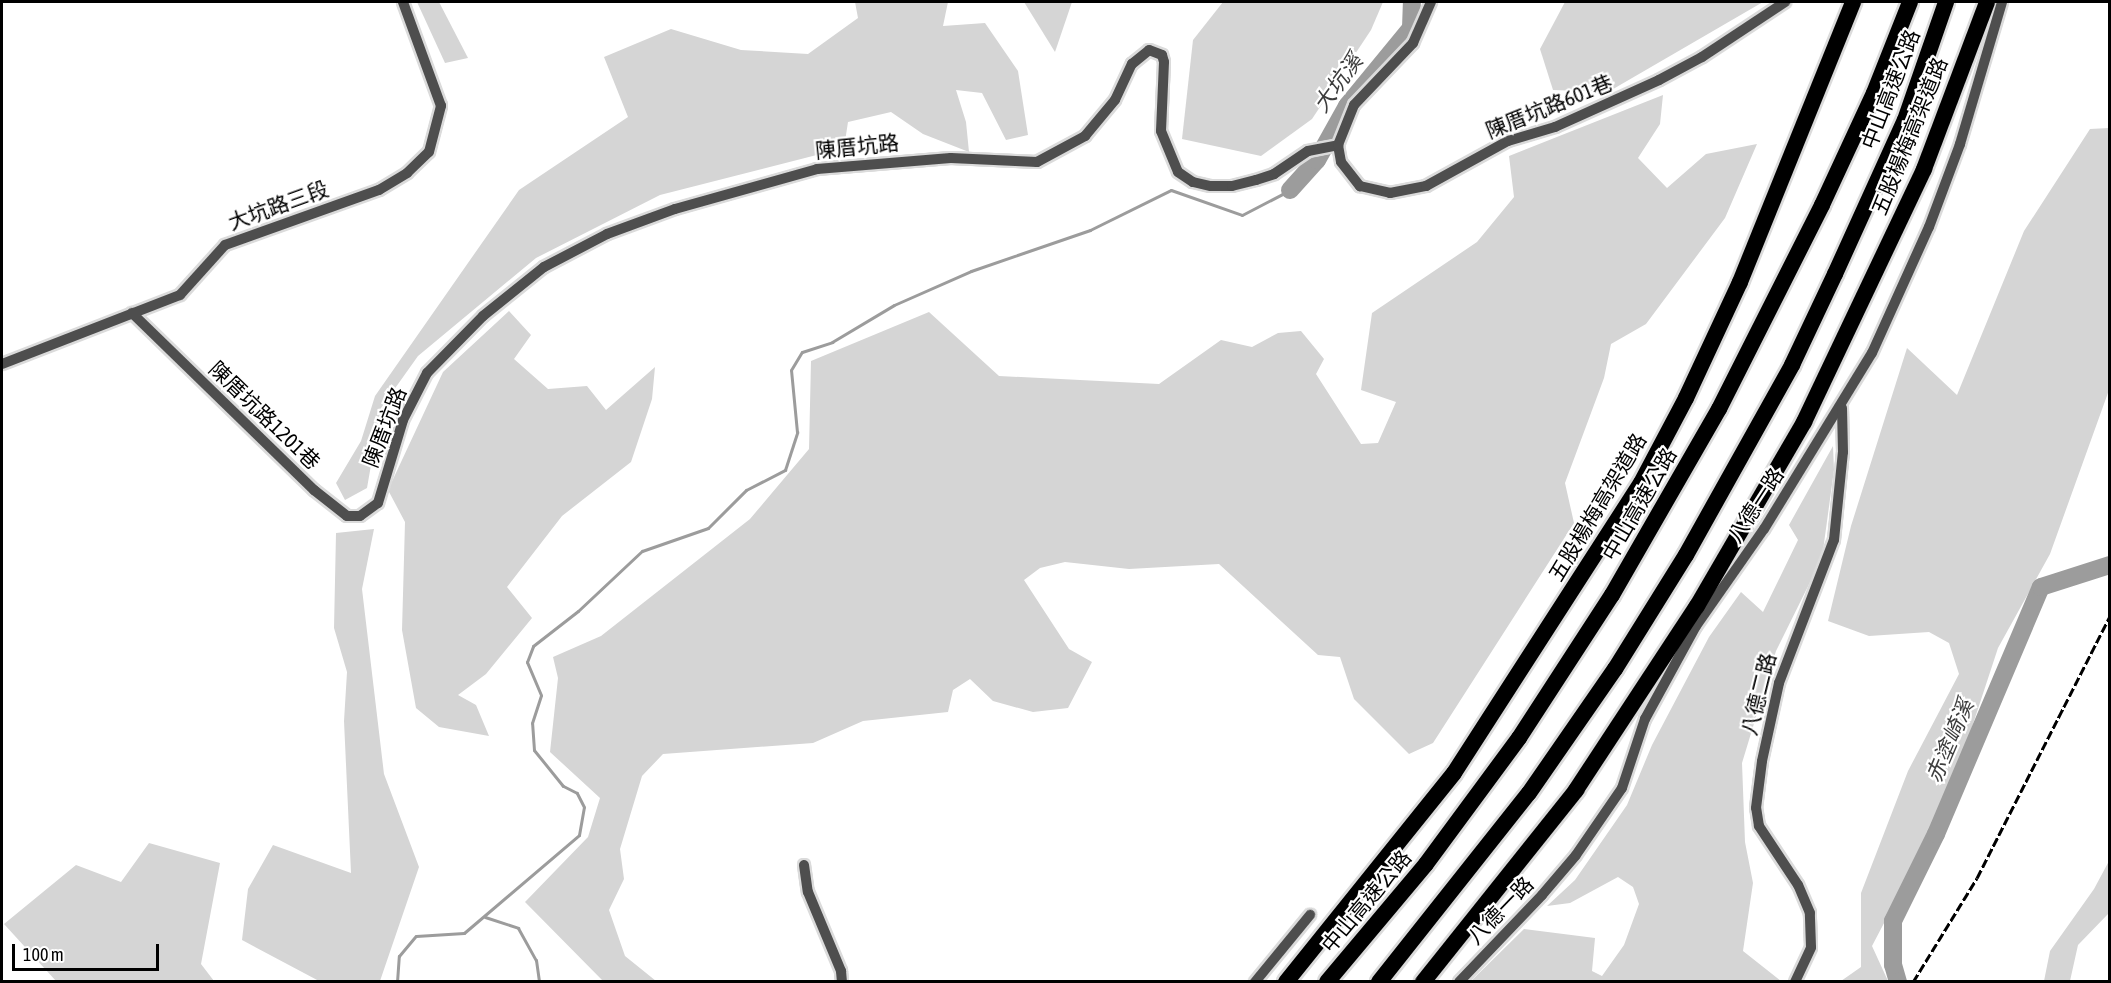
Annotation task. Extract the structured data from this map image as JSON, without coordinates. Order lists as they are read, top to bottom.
{
  "streets": {
    "highway": ["中山高速公路", "五股楊梅高架道路"],
    "street": [
      "陳厝坑路601巷",
      "陳厝坑路",
      "大坑路三段",
      "陳厝坑路1201巷",
      "八德一路",
      "八德二路"
    ]
  },
  "crossings": [
    ["陳厝坑路601巷", "陳厝坑路"],
    ["陳厝坑路", "陳厝坑路1201巷"],
    ["大坑路三段", "陳厝坑路1201巷"],
    ["八德一路", "八德二路"]
  ],
  "water": ["大坑溪", "赤塗崎溪"],
  "scale_bar": "100 m"
}
